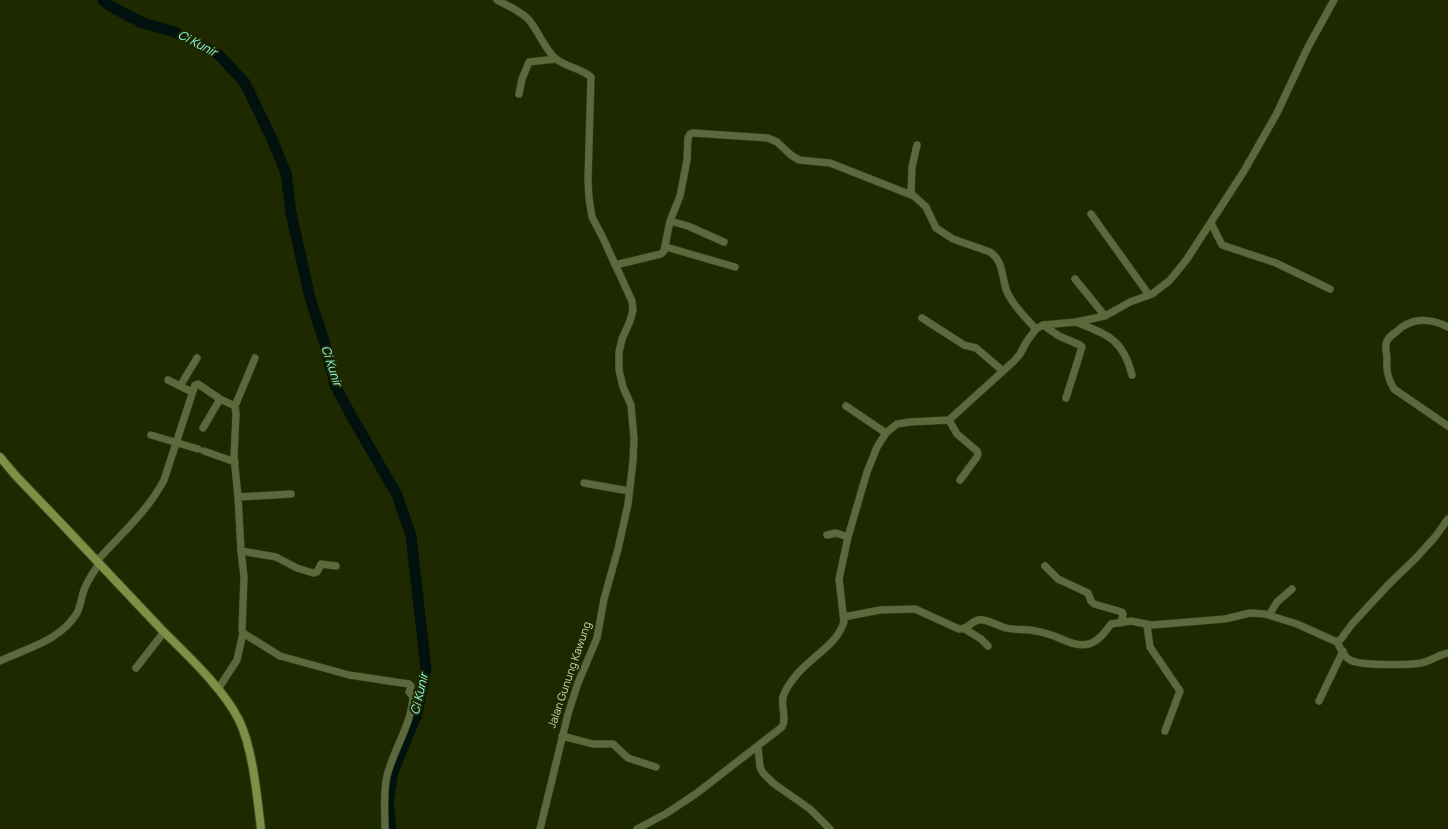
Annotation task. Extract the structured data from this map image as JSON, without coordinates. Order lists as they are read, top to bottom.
{
  "streets": {
    "street": ["Jalan Gunung Kawung"]
  },
  "water": ["Ci Kunir"]
}
